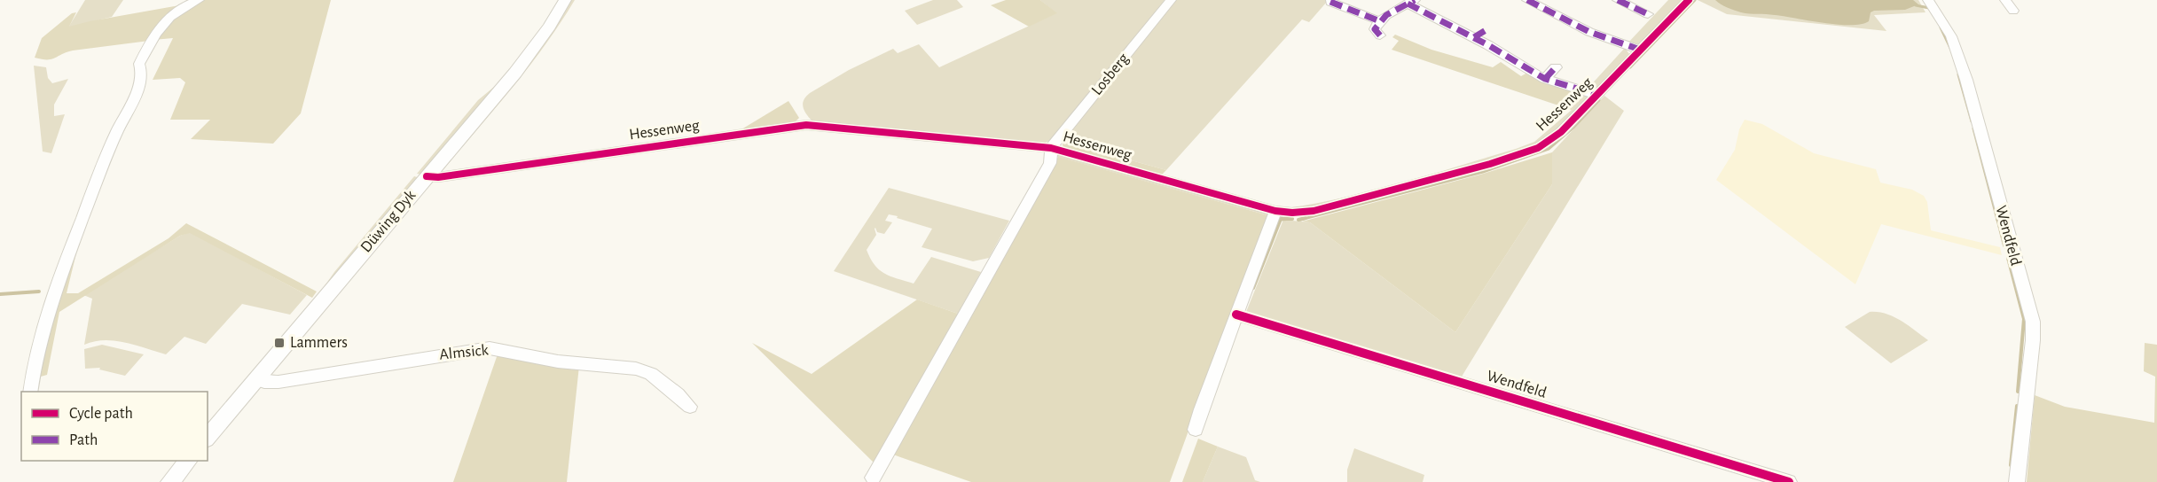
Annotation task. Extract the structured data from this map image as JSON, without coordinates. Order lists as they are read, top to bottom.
{
  "streets": {
    "street": [
      "Losberg",
      "Hessenweg",
      "Düwing Dyk",
      "Wendfeld",
      "Almsick"
    ]
  },
  "crossings": [
    ["Losberg", "Hessenweg"],
    ["Hessenweg", "Düwing Dyk"],
    ["Düwing Dyk", "Almsick"]
  ],
  "places": {
    "transit": ["Lammers"]
  },
  "legend": ["Cycle path", "Path"]
}
